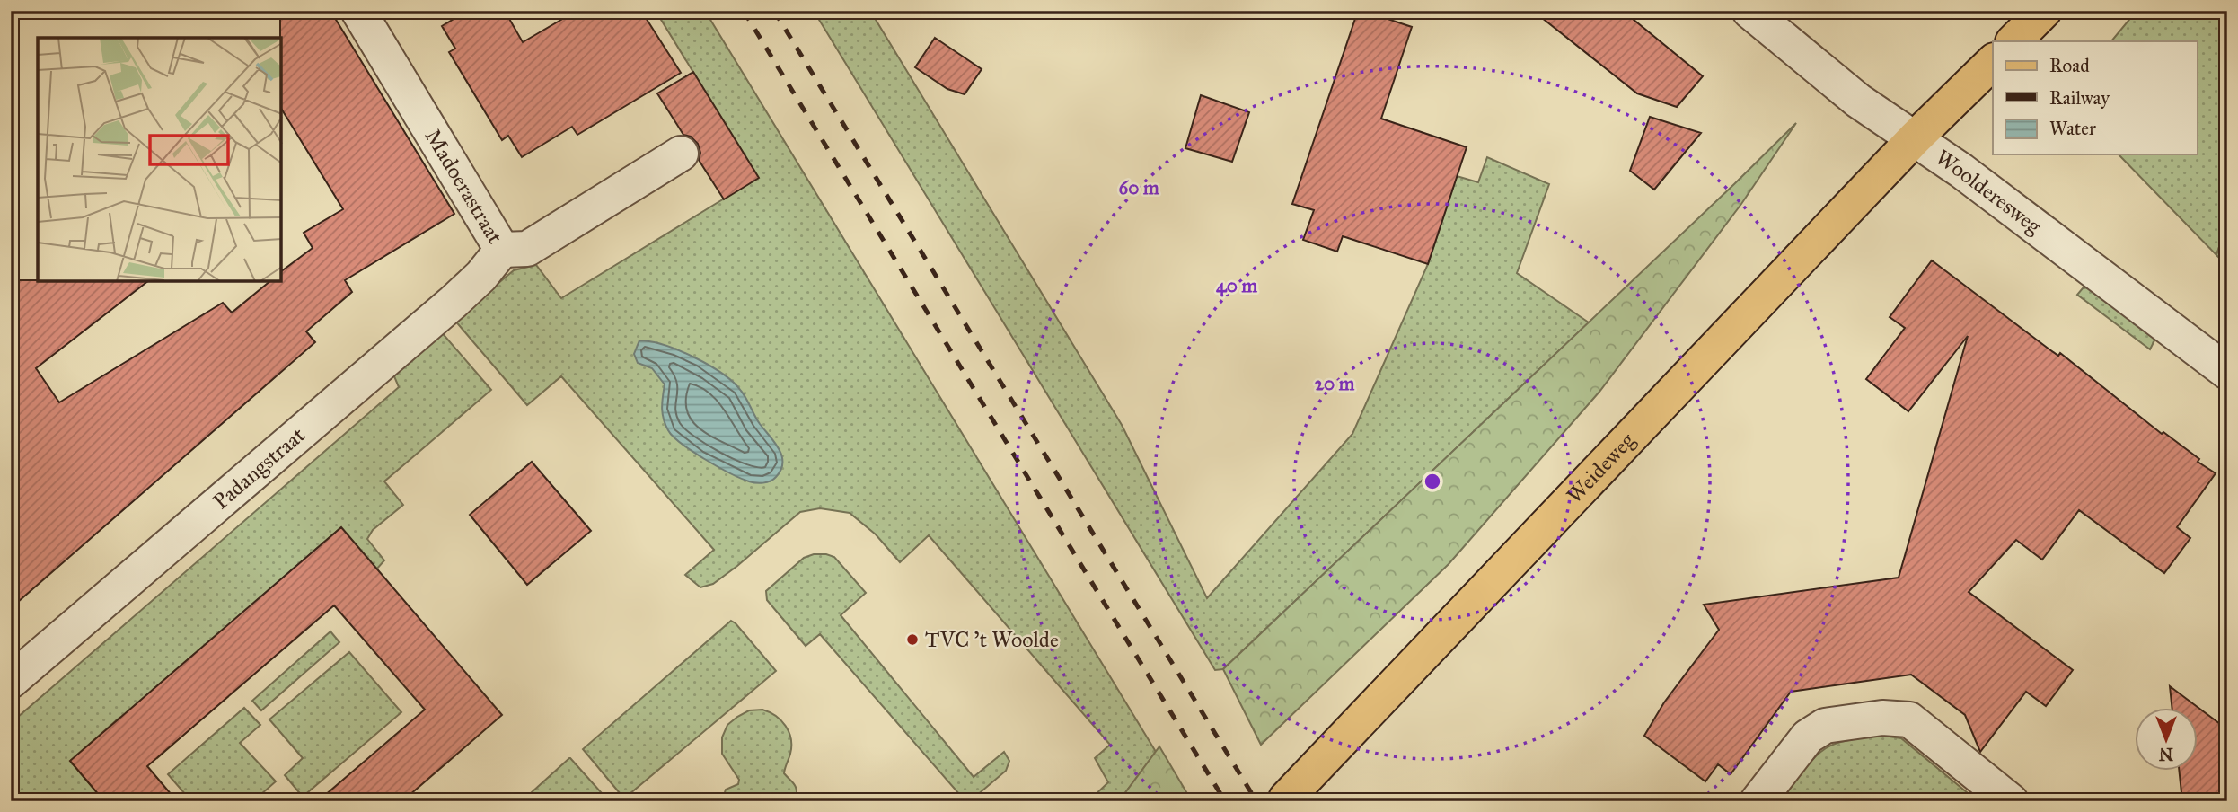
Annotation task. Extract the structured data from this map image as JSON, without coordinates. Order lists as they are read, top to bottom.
{
  "streets": {
    "main road": ["Weideweg"],
    "street": ["Madoerastraat", "Woolderesweg", "Padangstraat"]
  },
  "crossings": [
    ["Madoerastraat", "Padangstraat"],
    ["Woolderesweg", "Weideweg"]
  ],
  "places": ["TVC 't Woolde"],
  "legend": ["Road", "Railway", "Water"],
  "north": "bottom",
  "rings": ["60 m", "40 m", "20 m"]
}
